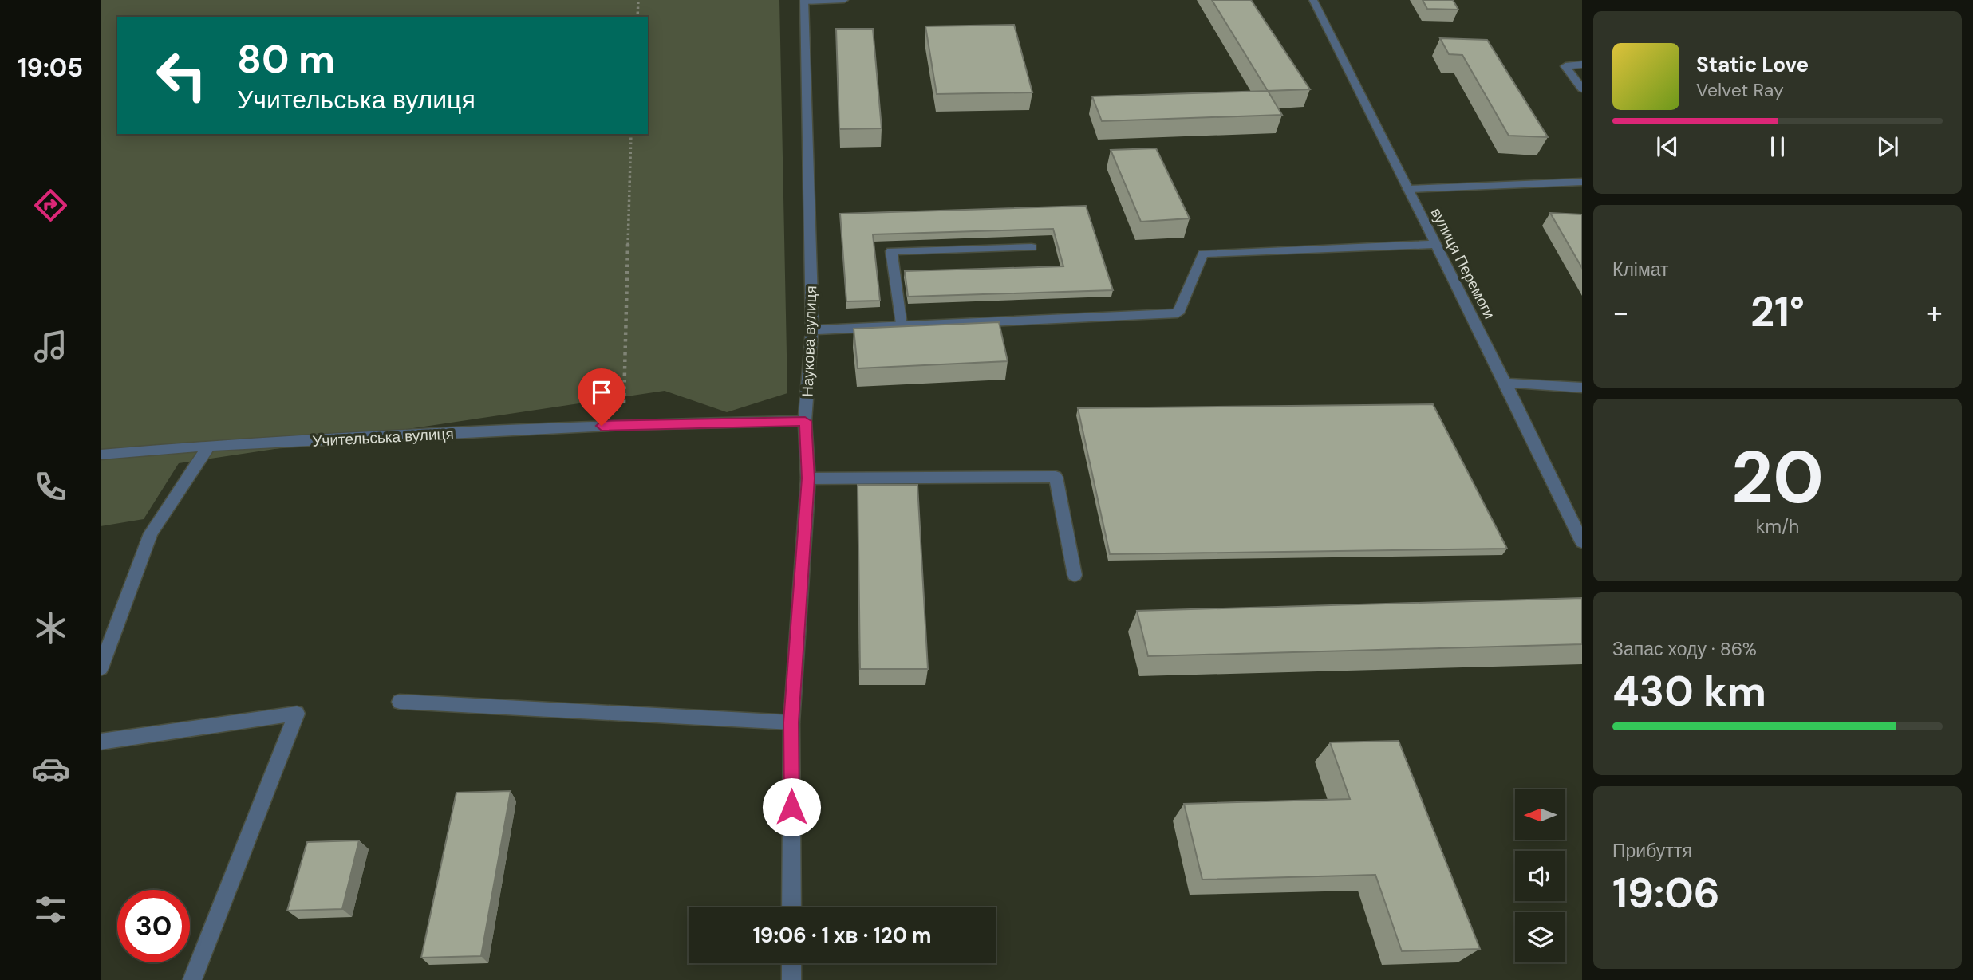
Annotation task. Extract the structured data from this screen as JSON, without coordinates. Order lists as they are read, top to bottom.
{
  "streets": {
    "street": ["вулиця Перемоги", "Наукова вулиця", "Учительська вулиця"]
  },
  "crossings": [
    ["Наукова вулиця", "Учительська вулиця"]
  ],
  "north": "left",
  "page": {
    "tabs": "19:05",
    "turn": ["80 m", "Учительська вулиця"],
    "song": ["Static Love", "Velvet Ray"],
    "tile": [
      "Клімат",
      ["20", "km/h"],
      ["Запас ходу · 86%", "430 km"],
      ["Прибуття", "19:06"]
    ],
    "heat": ["−", "21°", "+"],
    "limit": "30",
    "trip": "19:06 · 1 хв · 120 m"
  }
}
